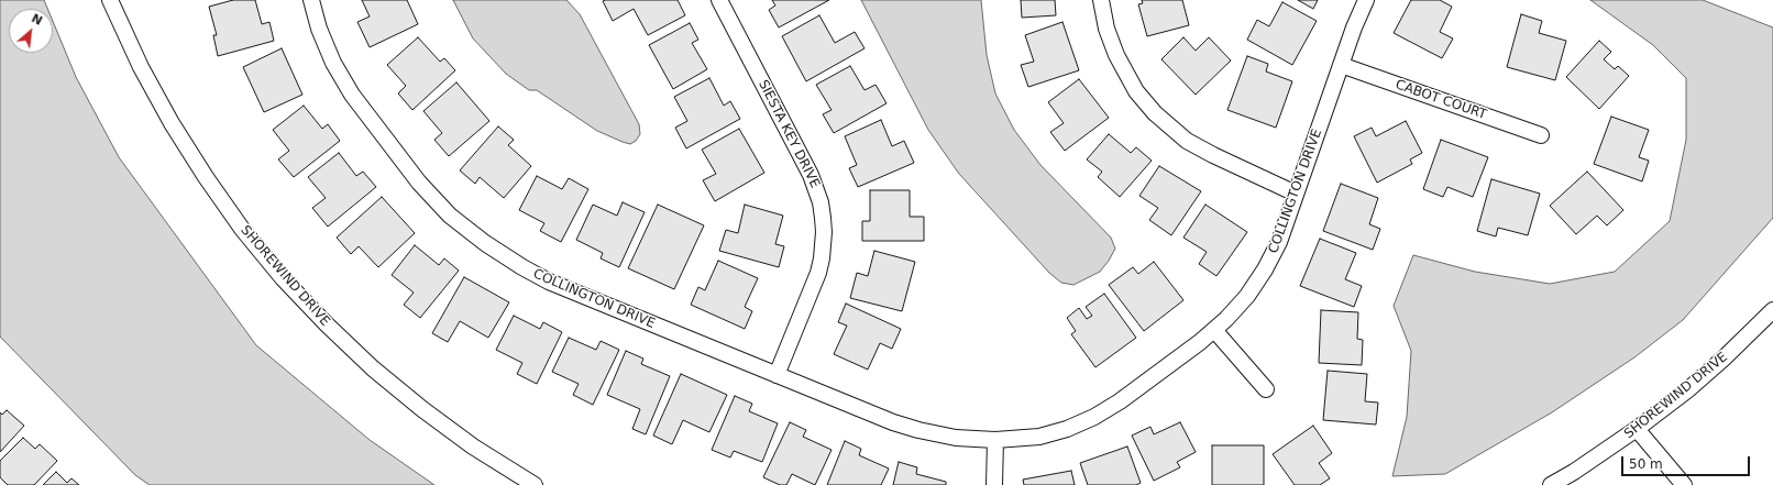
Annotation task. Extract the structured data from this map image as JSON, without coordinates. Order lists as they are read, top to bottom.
{
  "streets": {
    "street": [
      "CABOT COURT",
      "SIESTA KEY DRIVE",
      "COLLINGTON DRIVE",
      "SHOREWIND DRIVE"
    ]
  },
  "crossings": [
    ["CABOT COURT", "COLLINGTON DRIVE"],
    ["SIESTA KEY DRIVE", "COLLINGTON DRIVE"]
  ],
  "scale_bar": "50 m",
  "north": "top right"
}
